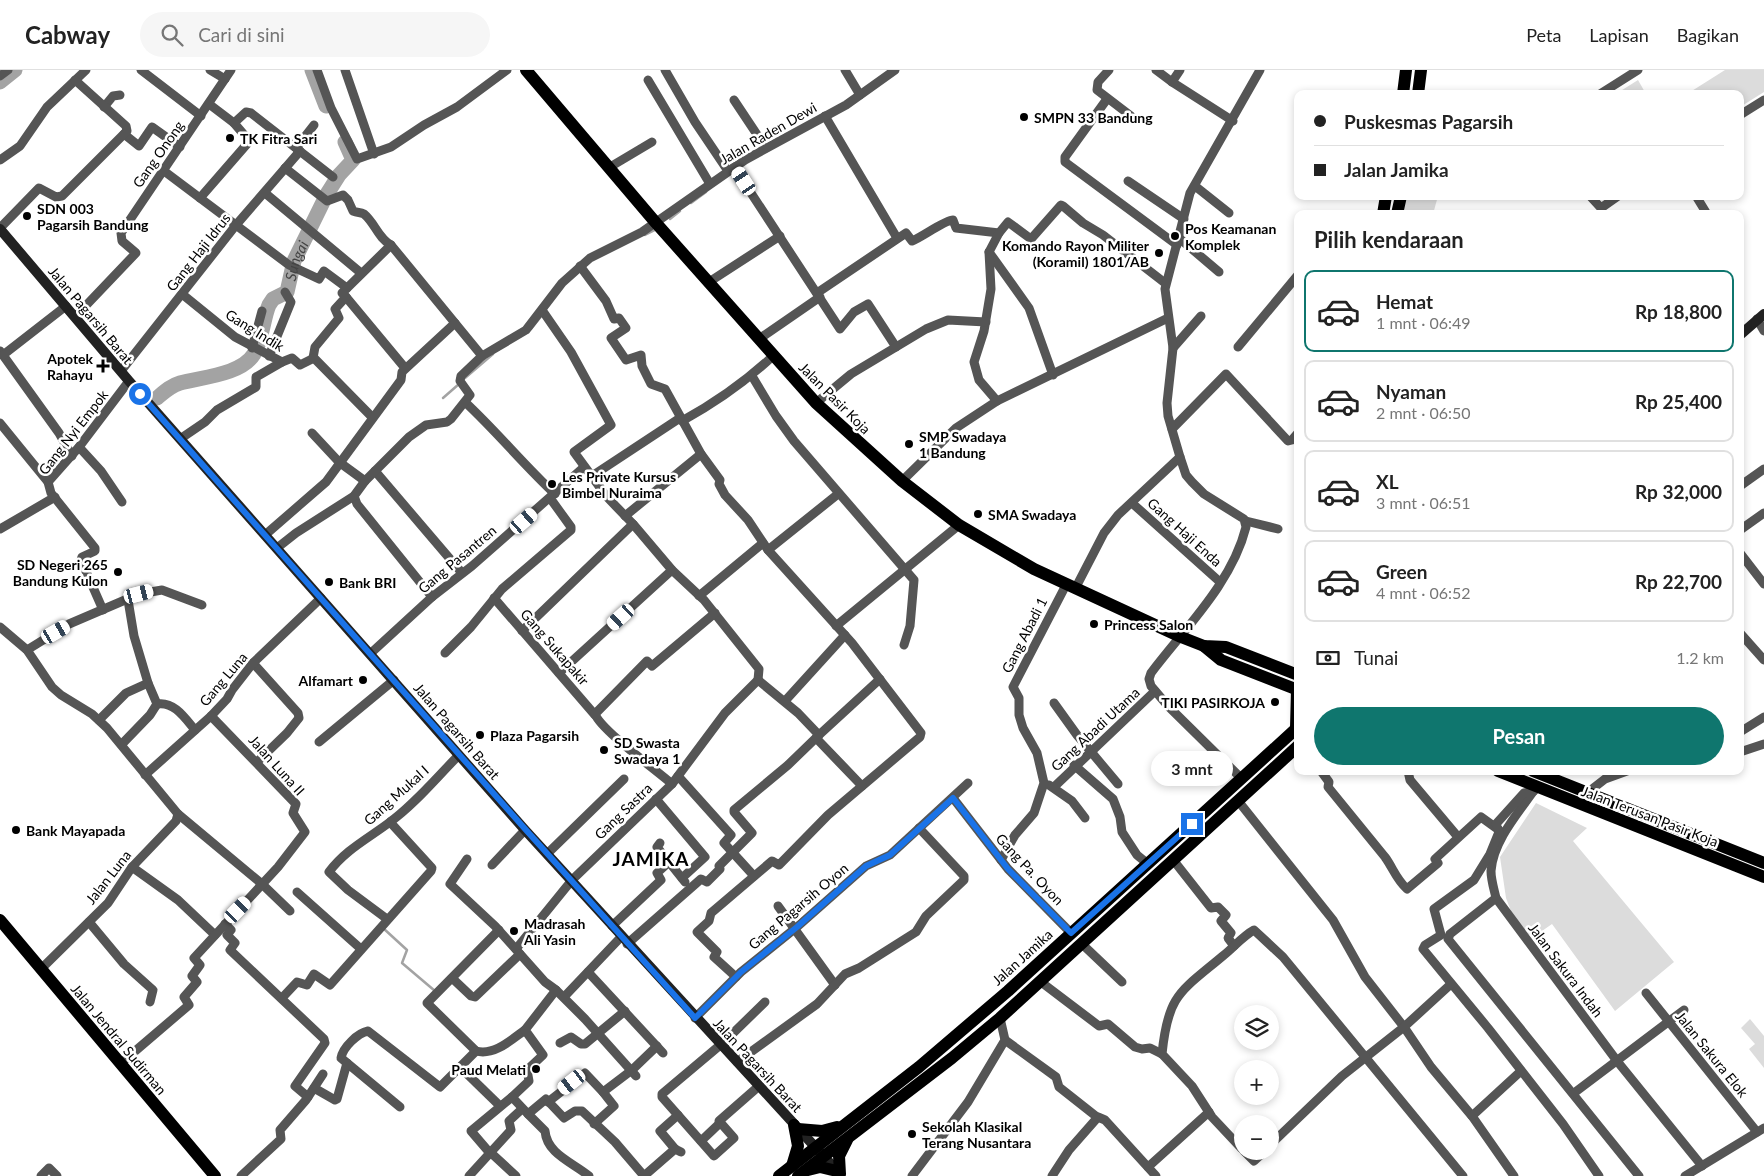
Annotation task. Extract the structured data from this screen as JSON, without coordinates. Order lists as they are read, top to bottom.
{
  "streets": {
    "main road": [
      "Jalan Pasir Koja",
      "Jalan Terusan Pasir Koja",
      "Jalan Jamika",
      "Jalan Jendral Sudirman"
    ],
    "street": [
      "Jalan Raden Dewi",
      "Gang Onong",
      "Gang Haji Idrus",
      "Jalan Pagarsih Barat",
      "Gang Indik",
      "Gang Nyi Empok",
      "Gang Haji Enda",
      "Gang Pasantren",
      "Gang Abadi 1",
      "Gang Sukapakir",
      "Gang Luna",
      "Gang Abadi Utama",
      "Jalan Luna II",
      "Gang Mukal I",
      "Gang Sastra",
      "Gang Pa. Oyon",
      "Jalan Luna",
      "Gang Pagarsih Oyon",
      "Jalan Sakura Indah",
      "Jalan Sakura Elok"
    ]
  },
  "crossings": [
    ["Jalan Raden Dewi", "Jalan Pasir Koja"],
    ["Gang Onong", "Jalan Pagarsih Barat"],
    ["Gang Haji Idrus", "Jalan Pagarsih Barat"],
    ["Gang Haji Idrus", "Gang Indik"],
    ["Jalan Pagarsih Barat", "Gang Indik"],
    ["Jalan Pagarsih Barat", "Gang Nyi Empok"],
    ["Jalan Pagarsih Barat", "Gang Pasantren"],
    ["Jalan Pagarsih Barat", "Gang Luna"],
    ["Jalan Pagarsih Barat", "Gang Mukal I"],
    ["Jalan Pagarsih Barat", "Gang Sastra"],
    ["Jalan Pagarsih Barat", "Gang Pagarsih Oyon"],
    ["Jalan Pagarsih Barat", "Jalan Jamika"],
    ["Jalan Pasir Koja", "Gang Abadi 1"],
    ["Gang Haji Enda", "Gang Abadi 1"],
    ["Gang Sukapakir", "Gang Sastra"],
    ["Gang Luna", "Jalan Luna II"],
    ["Jalan Terusan Pasir Koja", "Jalan Sakura Indah"],
    ["Gang Pa. Oyon", "Gang Pagarsih Oyon"],
    ["Gang Pa. Oyon", "Jalan Jamika"],
    ["Jalan Luna", "Jalan Jendral Sudirman"]
  ],
  "districts": ["JAMIKA"],
  "water": ["Sungai"],
  "places": {
    "other": [
      "SMPN 33 Bandung",
      "TK Fitra Sari",
      "SDN 003 Pagarsih Bandung",
      "Pos Keamanan Komplek",
      "Komando Rayon Militer (Koramil) 1801/AB",
      "SMP Swadaya 1 Bandung",
      "Les Private Kursus Bimbel Nuraima",
      "SMA Swadaya",
      "SD Negeri 265 Bandung Kulon",
      "Bank BRI",
      "Princess Salon",
      "Alfamart",
      "TIKI PASIRKOJA",
      "Plaza Pagarsih",
      "SD Swasta Swadaya 1",
      "Bank Mayapada",
      "Madrasah Ali Yasin",
      "Paud Melati",
      "Sekolah Klasikal Terang Nusantara"
    ],
    "health": ["Apotek Rahayu"]
  },
  "page": {
    "header": "Cabway",
    "search": "Cari di sini",
    "nav": ["Peta", "Lapisan", "Bagikan"],
    "banner": ["Puskesmas Pagarsih", "Jalan Jamika"],
    "heading": "Pilih kendaraan",
    "list": [
      {
        "name": "Hemat",
        "note": "1 mnt · 06:49",
        "value": "Rp 18,800"
      },
      {
        "name": "Nyaman",
        "note": "2 mnt · 06:50",
        "value": "Rp 25,400"
      },
      {
        "name": "XL",
        "note": "3 mnt · 06:51",
        "value": "Rp 32,000"
      },
      {
        "name": "Green",
        "note": "4 mnt · 06:52",
        "value": "Rp 22,700"
      }
    ],
    "pay": ["Tunai", "1.2 km"],
    "buttons": "Pesan",
    "bubble": "3 mnt",
    "map_buttons": ["+", "−"]
  }
}
